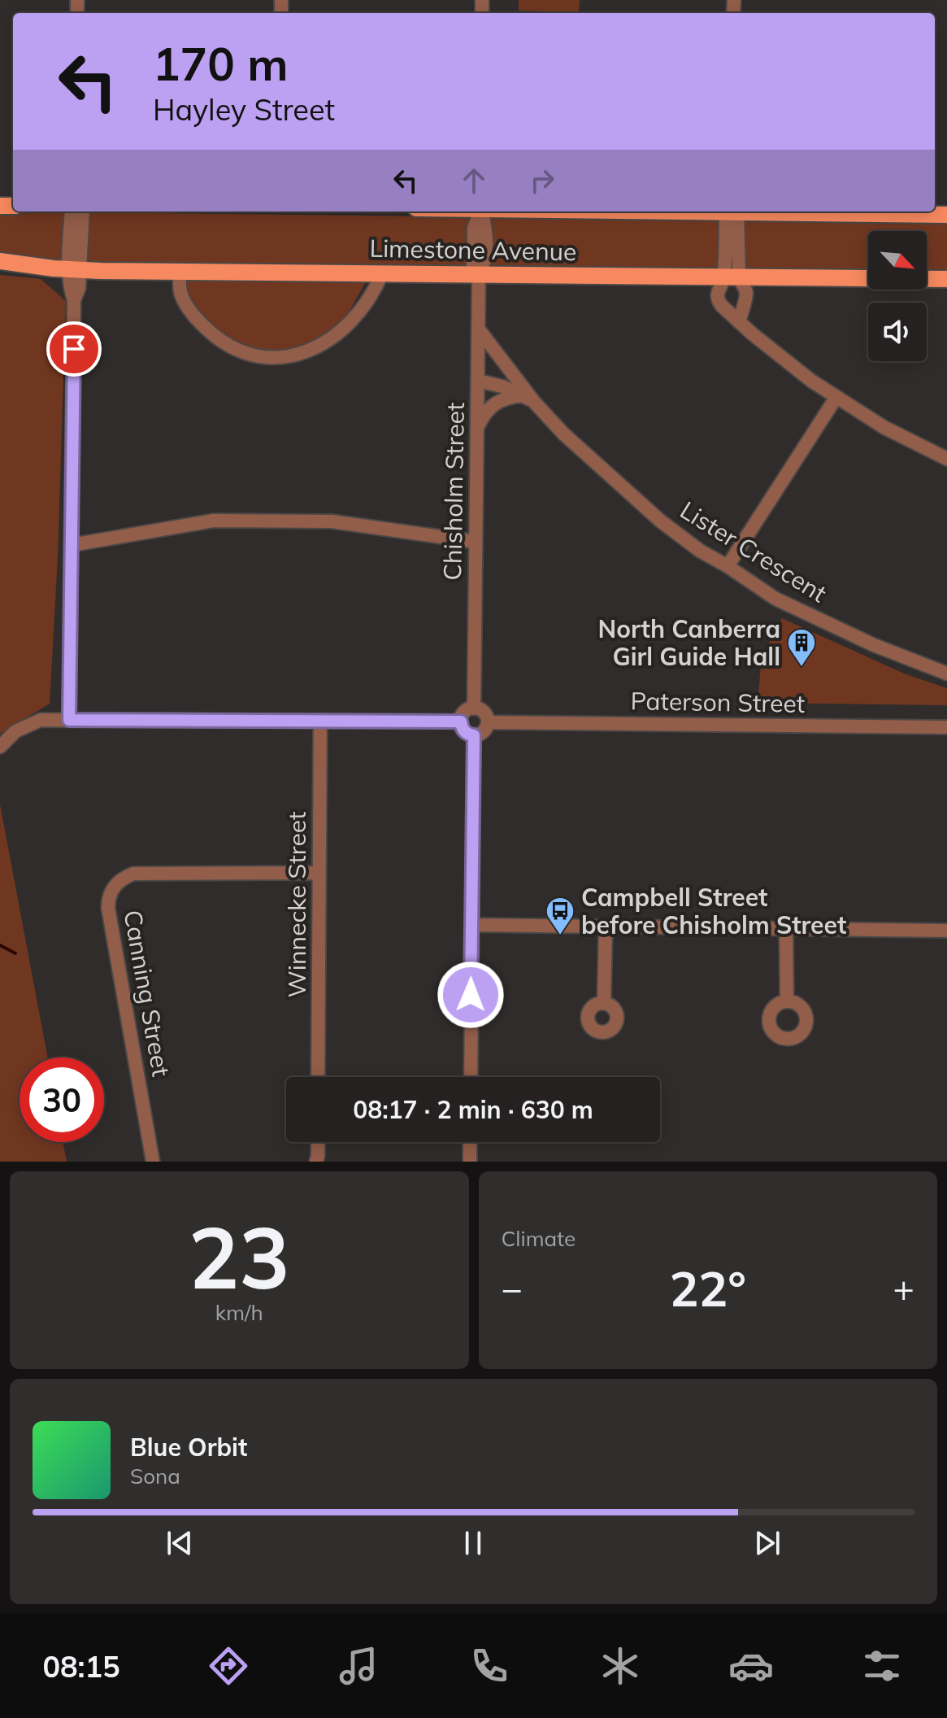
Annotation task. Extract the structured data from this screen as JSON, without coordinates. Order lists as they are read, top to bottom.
{
  "streets": {
    "main road": ["Limestone Avenue"],
    "street": [
      "Chisholm Street",
      "Lister Crescent",
      "Paterson Street",
      "Winnecke Street",
      "Canning Street"
    ]
  },
  "crossings": [
    ["Limestone Avenue", "Chisholm Street"],
    ["Chisholm Street", "Lister Crescent"],
    ["Chisholm Street", "Paterson Street"],
    ["Winnecke Street", "Canning Street"]
  ],
  "places": {
    "building": ["North Canberra Girl Guide Hall"],
    "bus stop": ["Campbell Street before Chisholm Street"]
  },
  "north": "bottom right",
  "page": {
    "turn": ["170 m", "Hayley Street"],
    "limit": "30",
    "trip": "08:17 · 2 min · 630 m",
    "tile": [
      ["23", "km/h"],
      "Climate"
    ],
    "heat": ["−", "22°", "+"],
    "song": ["Blue Orbit", "Sona"],
    "tabs": "08:15"
  }
}
